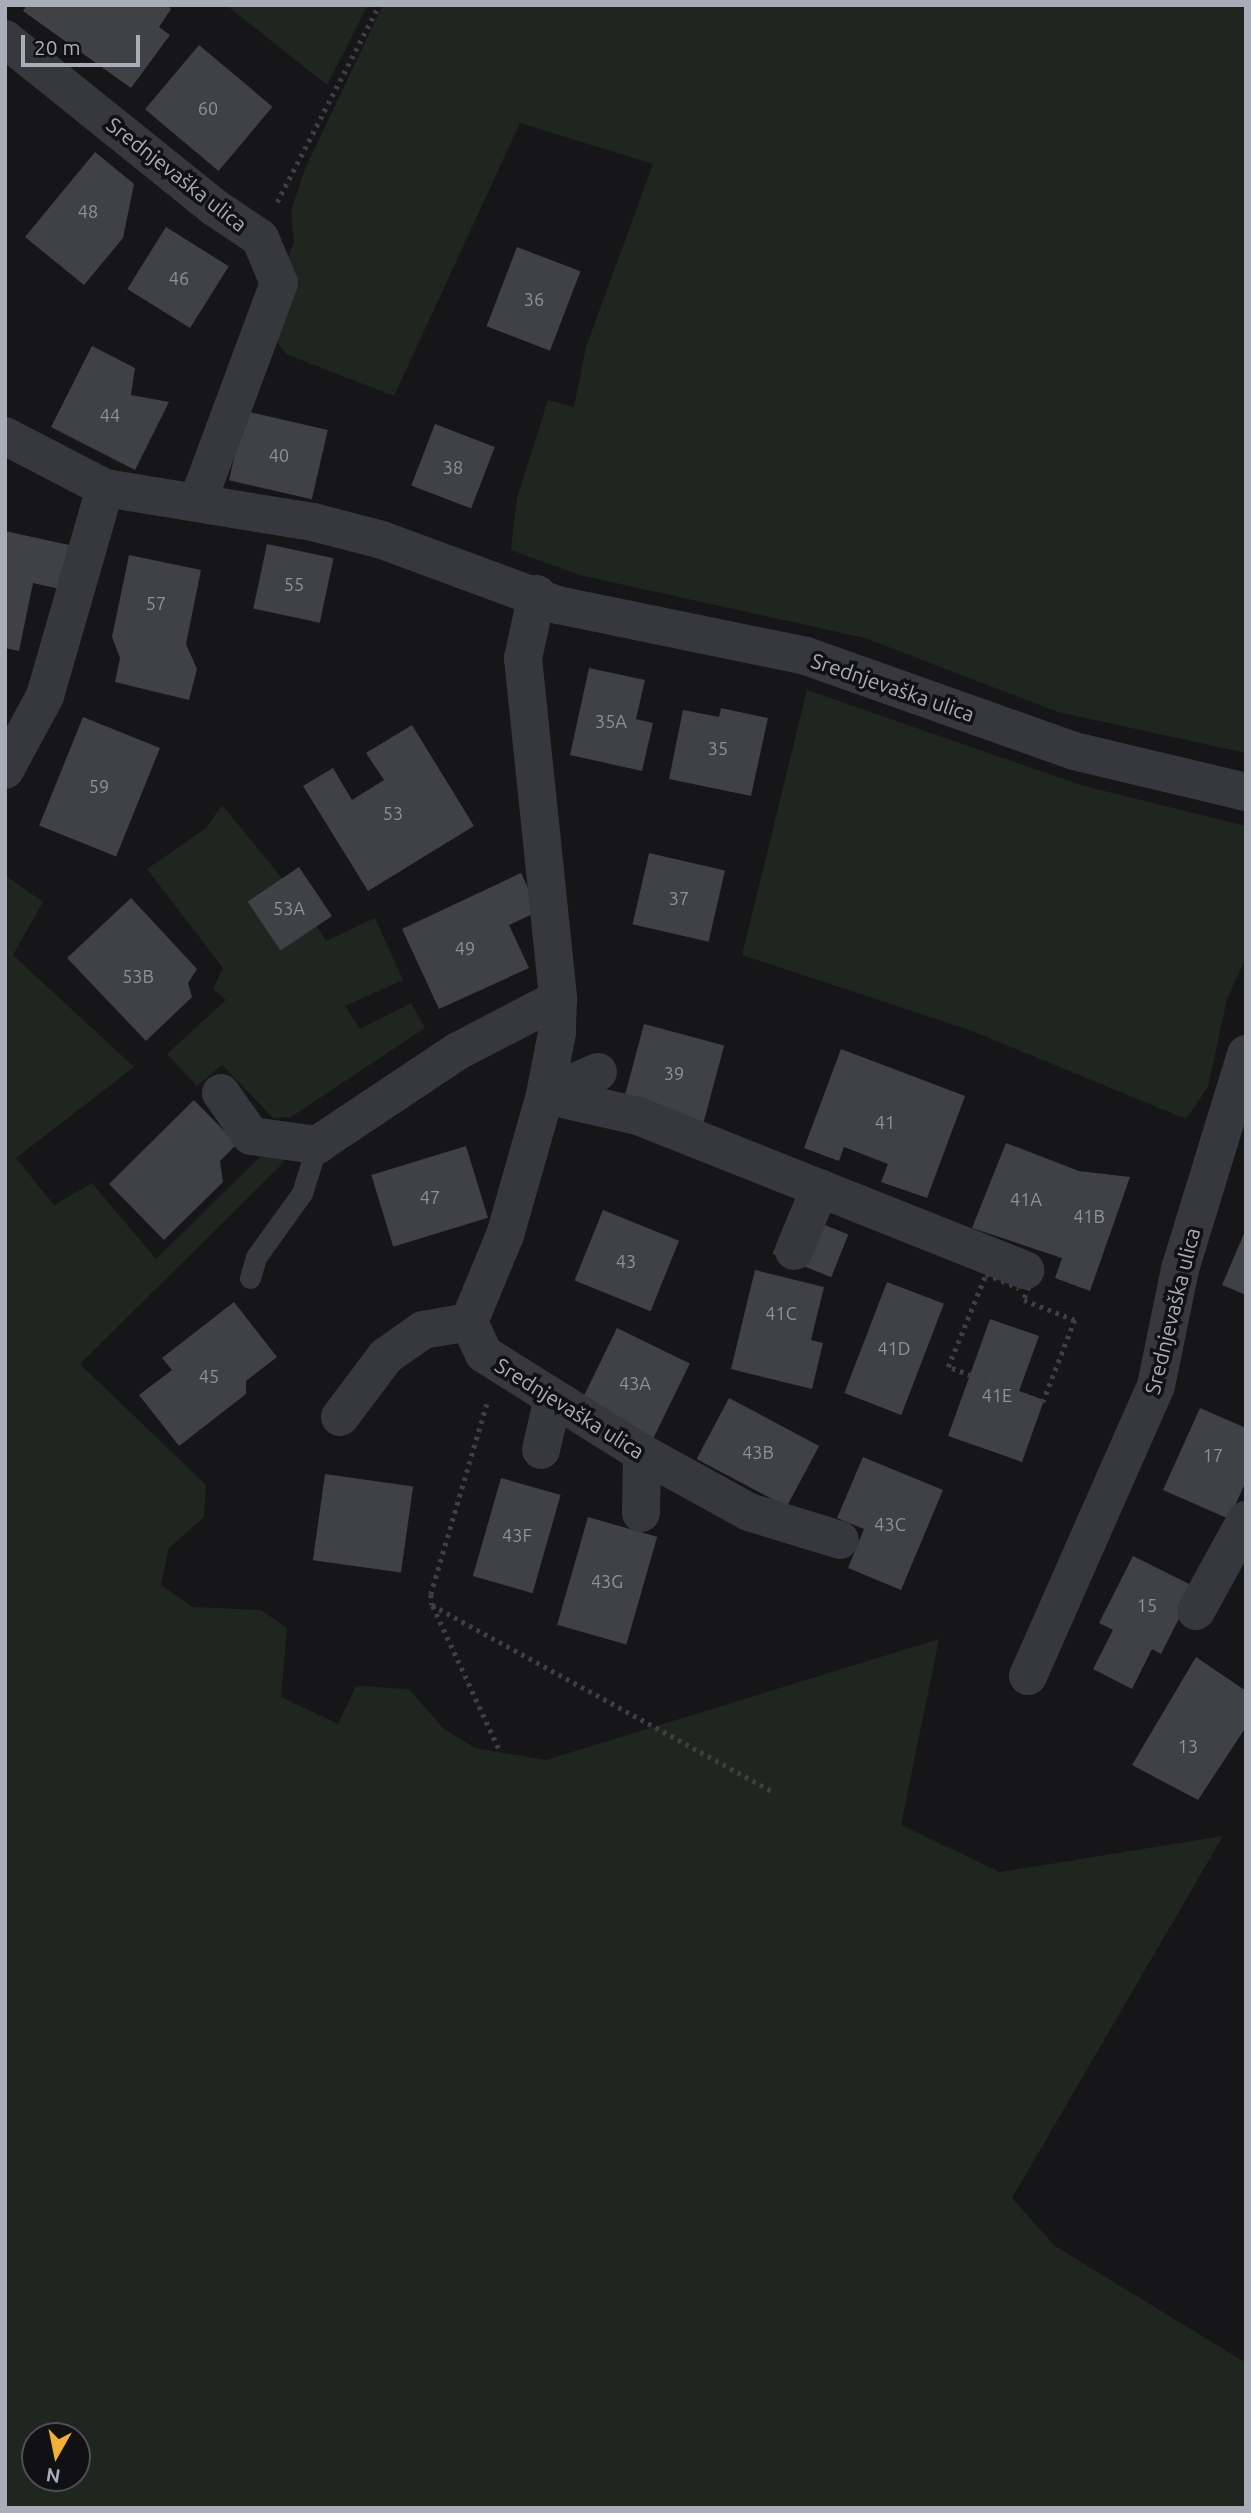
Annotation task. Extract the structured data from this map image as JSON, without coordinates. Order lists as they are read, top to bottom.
{
  "streets": {
    "street": ["Srednjevaška ulica"]
  },
  "house_numbers": [
    "60",
    "48",
    "46",
    "36",
    "44",
    "40",
    "38",
    "55",
    "57",
    "35A",
    "35",
    "59",
    "53",
    "37",
    "53A",
    "49",
    "53B",
    "39",
    "41",
    "47",
    "41A",
    "41B",
    "43",
    "41C",
    "41D",
    "45",
    "43A",
    "41E",
    "43B",
    "17",
    "43C",
    "43F",
    "43G",
    "15",
    "13"
  ],
  "scale_bar": "20 m",
  "north": "bottom"
}
